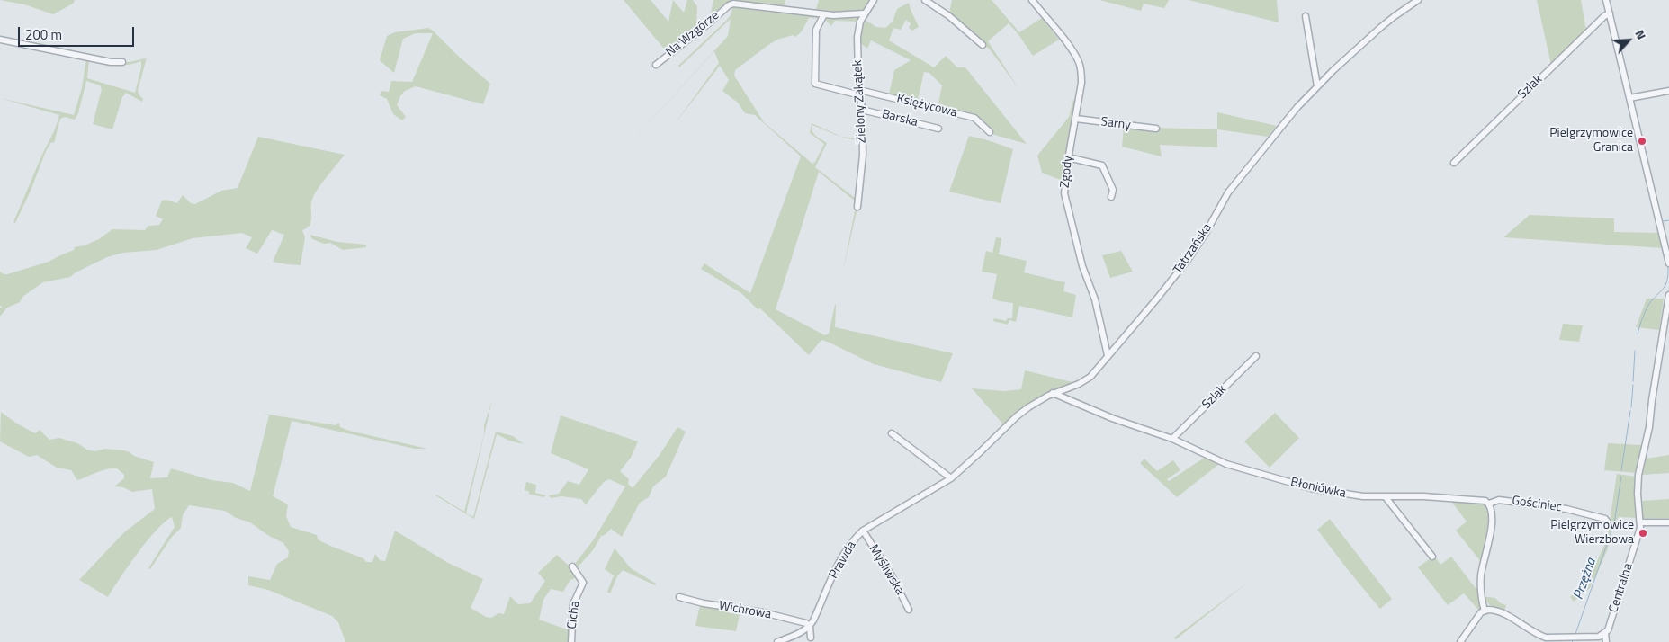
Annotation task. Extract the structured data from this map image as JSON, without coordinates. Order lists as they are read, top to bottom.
{
  "streets": {
    "street": [
      "Na Wzgórze",
      "Szlak",
      "Zielony Zakątek",
      "Księżycowa",
      "Barska",
      "Sarny",
      "Zgody",
      "Tatrzańska",
      "Błoniówka",
      "Gościniec",
      "Prawda",
      "Myśliwska",
      "Centralna",
      "Wichrowa",
      "Cicha"
    ]
  },
  "crossings": [
    ["Na Wzgórze", "Zielony Zakątek"],
    ["Na Wzgórze", "Księżycowa"],
    ["Szlak", "Błoniówka"],
    ["Zielony Zakątek", "Księżycowa"],
    ["Zielony Zakątek", "Barska"],
    ["Sarny", "Zgody"],
    ["Zgody", "Tatrzańska"],
    ["Tatrzańska", "Błoniówka"],
    ["Tatrzańska", "Prawda"],
    ["Błoniówka", "Gościniec"],
    ["Prawda", "Myśliwska"],
    ["Prawda", "Wichrowa"]
  ],
  "water": ["Przężna"],
  "places": ["Pielgrzymowice Granica", "Pielgrzymowice Wierzbowa"],
  "scale_bar": "200 m",
  "north": "top right"
}
